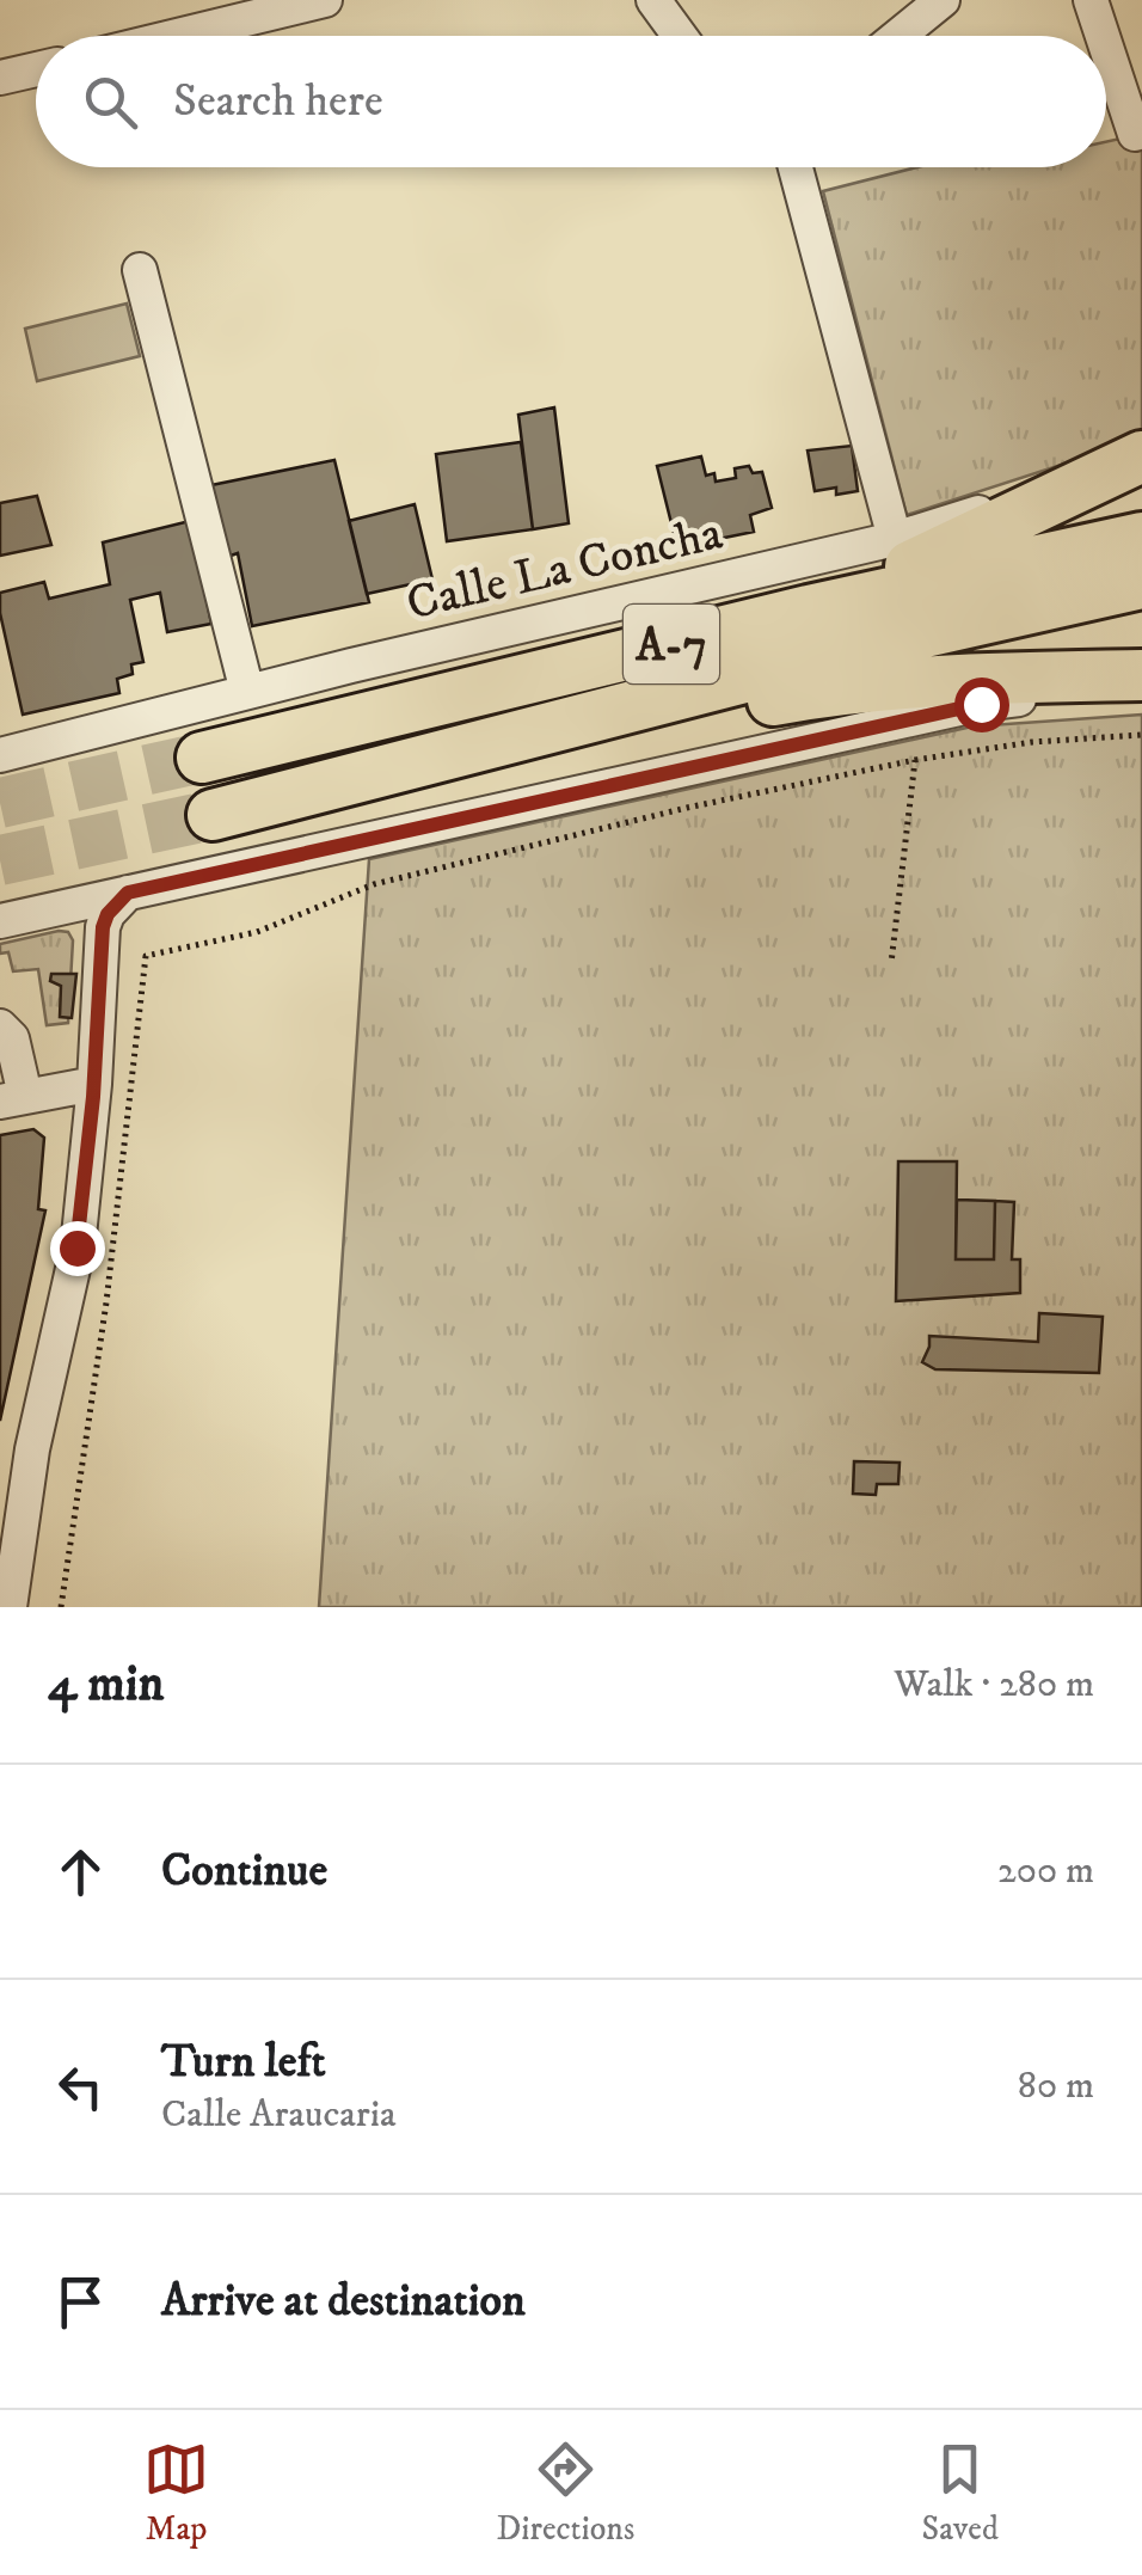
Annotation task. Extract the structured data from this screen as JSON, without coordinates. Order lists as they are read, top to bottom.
{
  "streets": {
    "highway": ["A-7"],
    "street": ["Calle La Concha"]
  },
  "page": {
    "search": "Search here",
    "heading": ["4 min", "Walk · 280 m"],
    "list": [
      ["Continue", "200 m"],
      ["Turn left", "Calle Araucaria", "80 m"],
      "Arrive at destination"
    ],
    "nav": ["Map", "Directions", "Saved"]
  }
}
